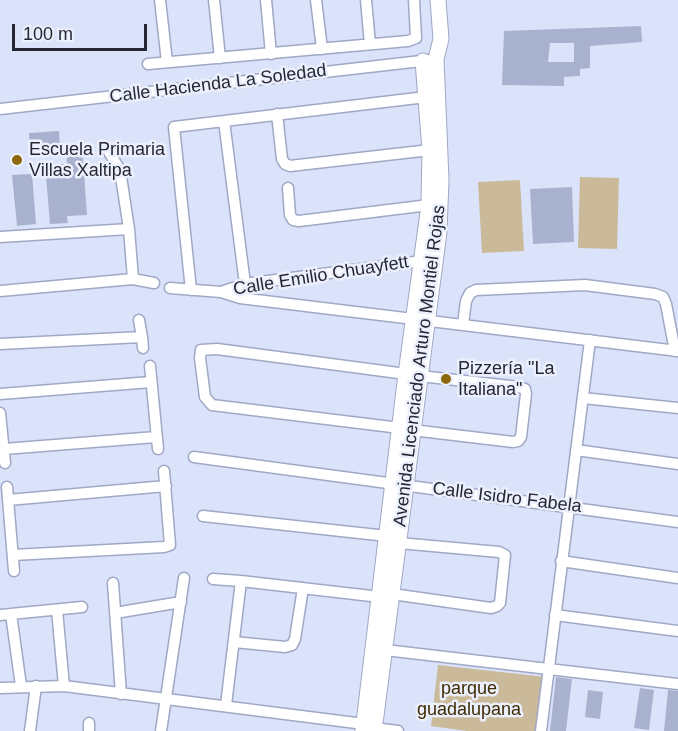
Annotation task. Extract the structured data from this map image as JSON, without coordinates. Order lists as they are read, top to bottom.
{
  "streets": {
    "main road": ["Avenida Licenciado Arturo Montiel Rojas"],
    "street": ["Calle Hacienda La Soledad", "Calle Emilio Chuayfett", "Calle Isidro Fabela"]
  },
  "crossings": [
    ["Calle Hacienda La Soledad", "Avenida Licenciado Arturo Montiel Rojas"],
    ["Calle Emilio Chuayfett", "Avenida Licenciado Arturo Montiel Rojas"],
    ["Avenida Licenciado Arturo Montiel Rojas", "Calle Isidro Fabela"]
  ],
  "parks": ["parque guadalupana"],
  "places": ["Escuela Primaria Villas Xaltipa", "Pizzería \"La Italiana\""],
  "scale_bar": "100 m"
}
